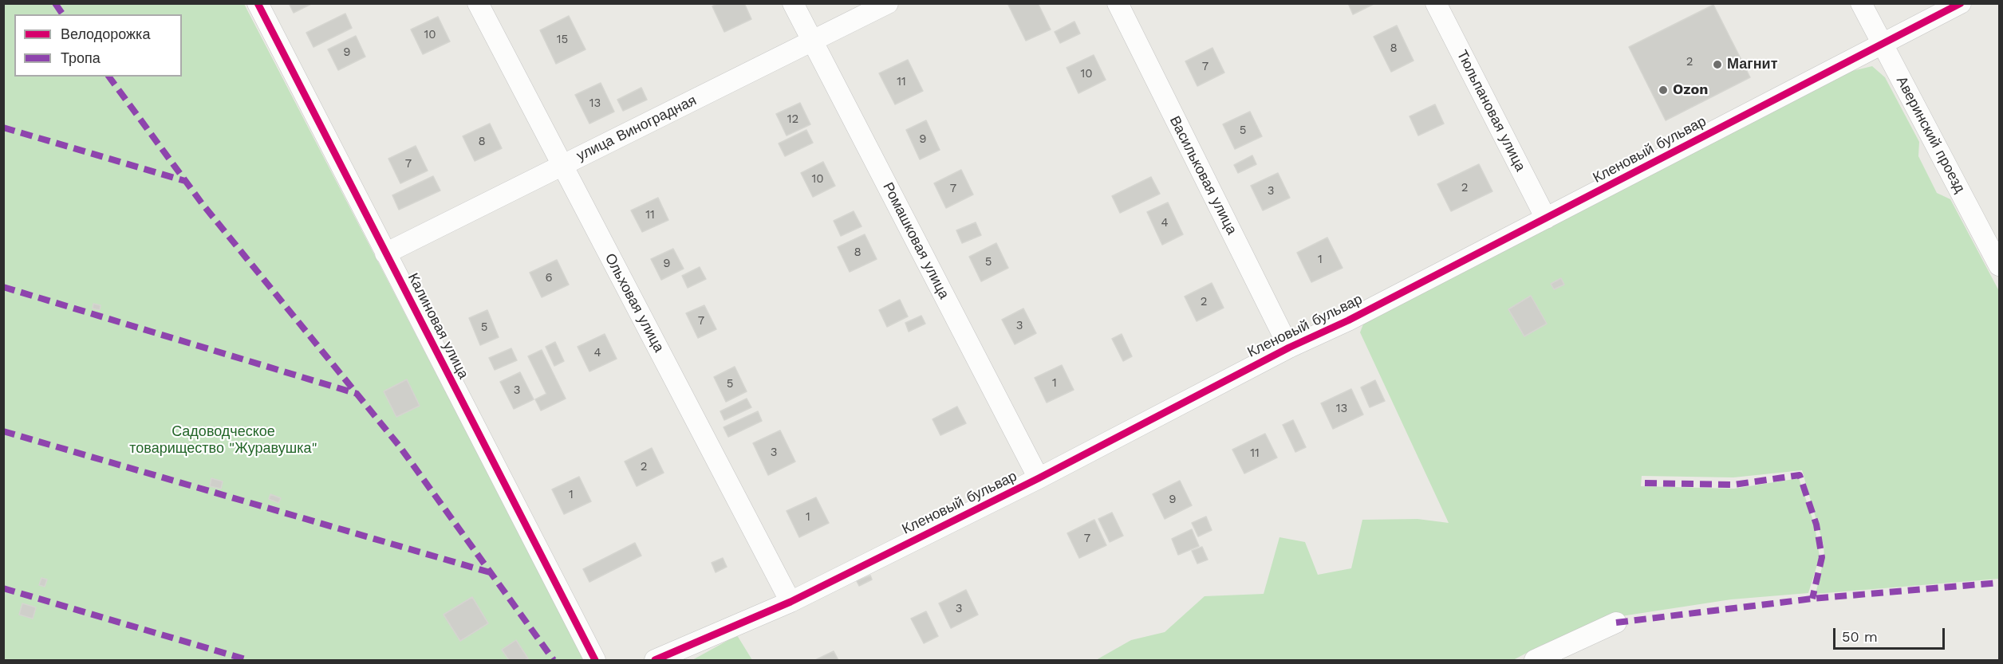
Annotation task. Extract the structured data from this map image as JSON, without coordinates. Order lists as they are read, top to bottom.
{
  "streets": {
    "street": [
      "Тюльпановая улица",
      "улица Виноградная",
      "Аверинский проезд",
      "Кленовый бульвар",
      "Васильковая улица",
      "Ромашковая улица",
      "Ольховая улица",
      "Калиновая улица"
    ]
  },
  "crossings": [
    ["Тюльпановая улица", "Кленовый бульвар"],
    ["улица Виноградная", "Ромашковая улица"],
    ["улица Виноградная", "Ольховая улица"],
    ["улица Виноградная", "Калиновая улица"],
    ["Аверинский проезд", "Кленовый бульвар"],
    ["Кленовый бульвар", "Васильковая улица"],
    ["Кленовый бульвар", "Ромашковая улица"],
    ["Кленовый бульвар", "Ольховая улица"]
  ],
  "parks": ["Садоводческое товарищество \"Журавушка\""],
  "places": ["Магнит", "Ozon"],
  "house_numbers": [
    "10",
    "15",
    "8",
    "9",
    "2",
    "7",
    "10",
    "11",
    "13",
    "12",
    "5",
    "9",
    "8",
    "7",
    "10",
    "2",
    "7",
    "3",
    "11",
    "4",
    "8",
    "1",
    "5",
    "9",
    "6",
    "2",
    "7",
    "3",
    "5",
    "4",
    "1",
    "5",
    "3",
    "13",
    "3",
    "11",
    "2",
    "1",
    "9",
    "1",
    "7",
    "3"
  ],
  "legend": ["Велодорожка", "Тропа"],
  "scale_bar": "50 m"
}
